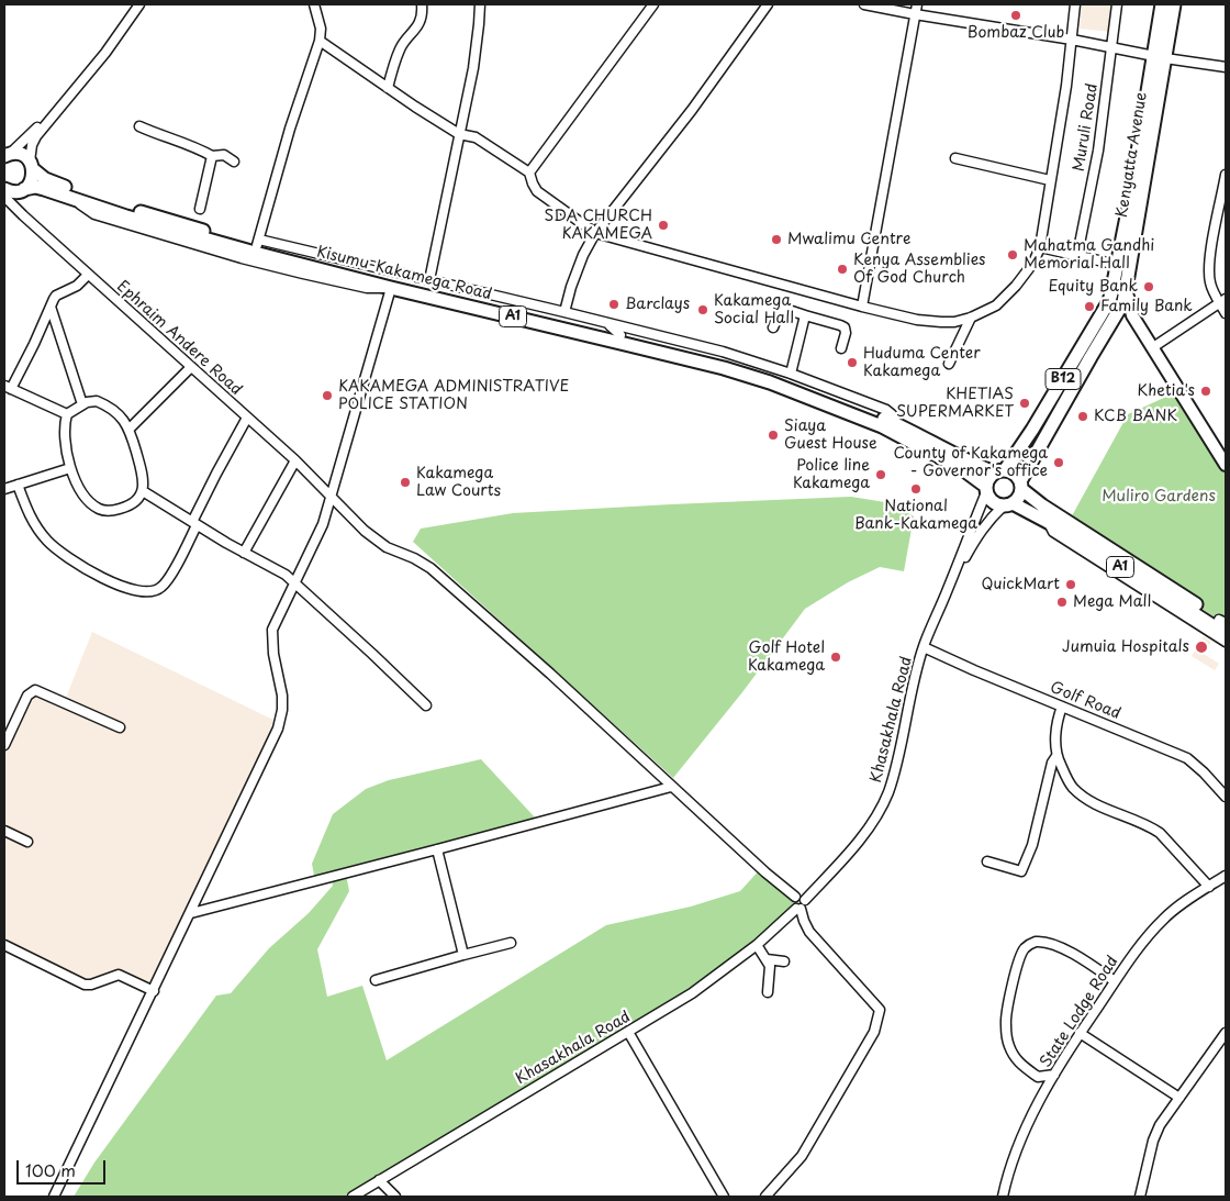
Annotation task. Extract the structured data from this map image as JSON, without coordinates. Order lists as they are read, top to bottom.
{
  "streets": {
    "highway": [
      "Kenyatta Avenue",
      "Kisumu-Kakamega Road",
      "A1",
      "B12"
    ],
    "street": [
      "Muruli Road",
      "Ephraim Andere Road",
      "Golf Road",
      "Khasakhala Road",
      "State Lodge Road"
    ]
  },
  "crossings": [
    ["Kenyatta Avenue", "Kisumu-Kakamega Road"],
    ["Kenyatta Avenue", "A1"],
    ["Kisumu-Kakamega Road", "A1"],
    ["Kisumu-Kakamega Road", "Ephraim Andere Road"],
    ["Ephraim Andere Road", "Khasakhala Road"],
    ["Golf Road", "Khasakhala Road"]
  ],
  "parks": ["Muliro Gardens"],
  "places": [
    "Bombaz Club",
    "SDA CHURCH KAKAMEGA",
    "Mwalimu Centre",
    "Mahatma Gandhi Memorial Hall",
    "Kenya Assemblies Of God Church",
    "Equity Bank",
    "Barclays",
    "Family Bank",
    "Kakamega Social Hall",
    "Huduma Center Kakamega",
    "Khetia's",
    "KAKAMEGA ADMINISTRATIVE POLICE STATION",
    "KHETIAS SUPERMARKET",
    "KCB BANK",
    "Siaya Guest House",
    "County of Kakamega - Governor's office",
    "Police line Kakamega",
    "Kakamega Law Courts",
    "National Bank-Kakamega",
    "QuickMart",
    "Mega Mall",
    "Jumuia Hospitals",
    "Golf Hotel Kakamega"
  ],
  "scale_bar": "100 m"
}
